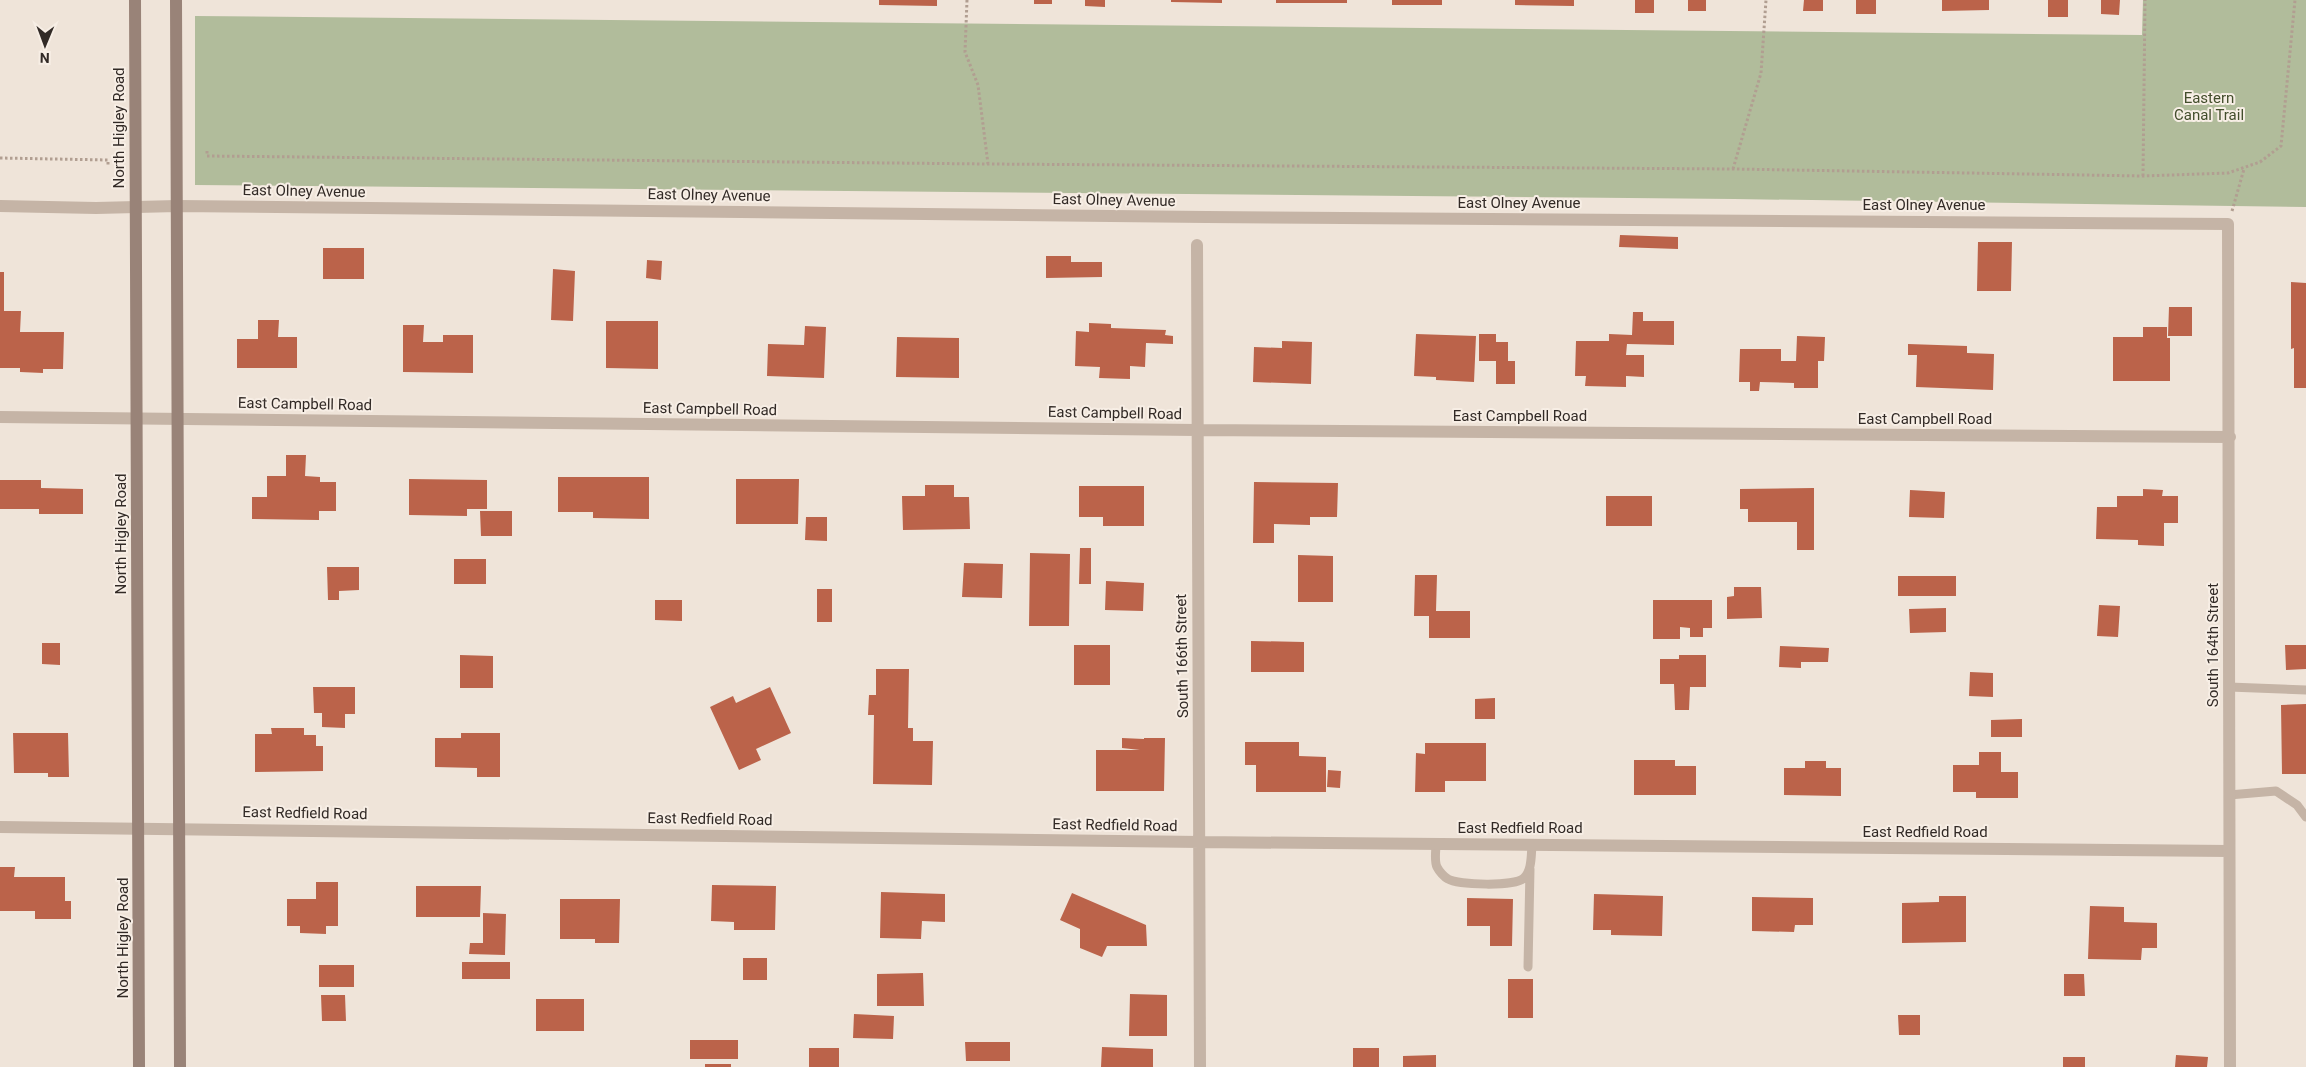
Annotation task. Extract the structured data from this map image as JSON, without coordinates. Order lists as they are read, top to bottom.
{
  "streets": {
    "main road": ["North Higley Road"],
    "street": [
      "East Olney Avenue",
      "East Campbell Road",
      "South 164th Street",
      "South 166th Street",
      "East Redfield Road"
    ]
  },
  "crossings": [
    ["North Higley Road", "East Olney Avenue"],
    ["North Higley Road", "East Campbell Road"],
    ["North Higley Road", "East Redfield Road"],
    ["East Olney Avenue", "South 164th Street"],
    ["East Campbell Road", "South 164th Street"],
    ["East Campbell Road", "South 166th Street"],
    ["South 164th Street", "East Redfield Road"],
    ["South 166th Street", "East Redfield Road"]
  ],
  "parks": ["Eastern Canal Trail"],
  "north": "bottom"
}
